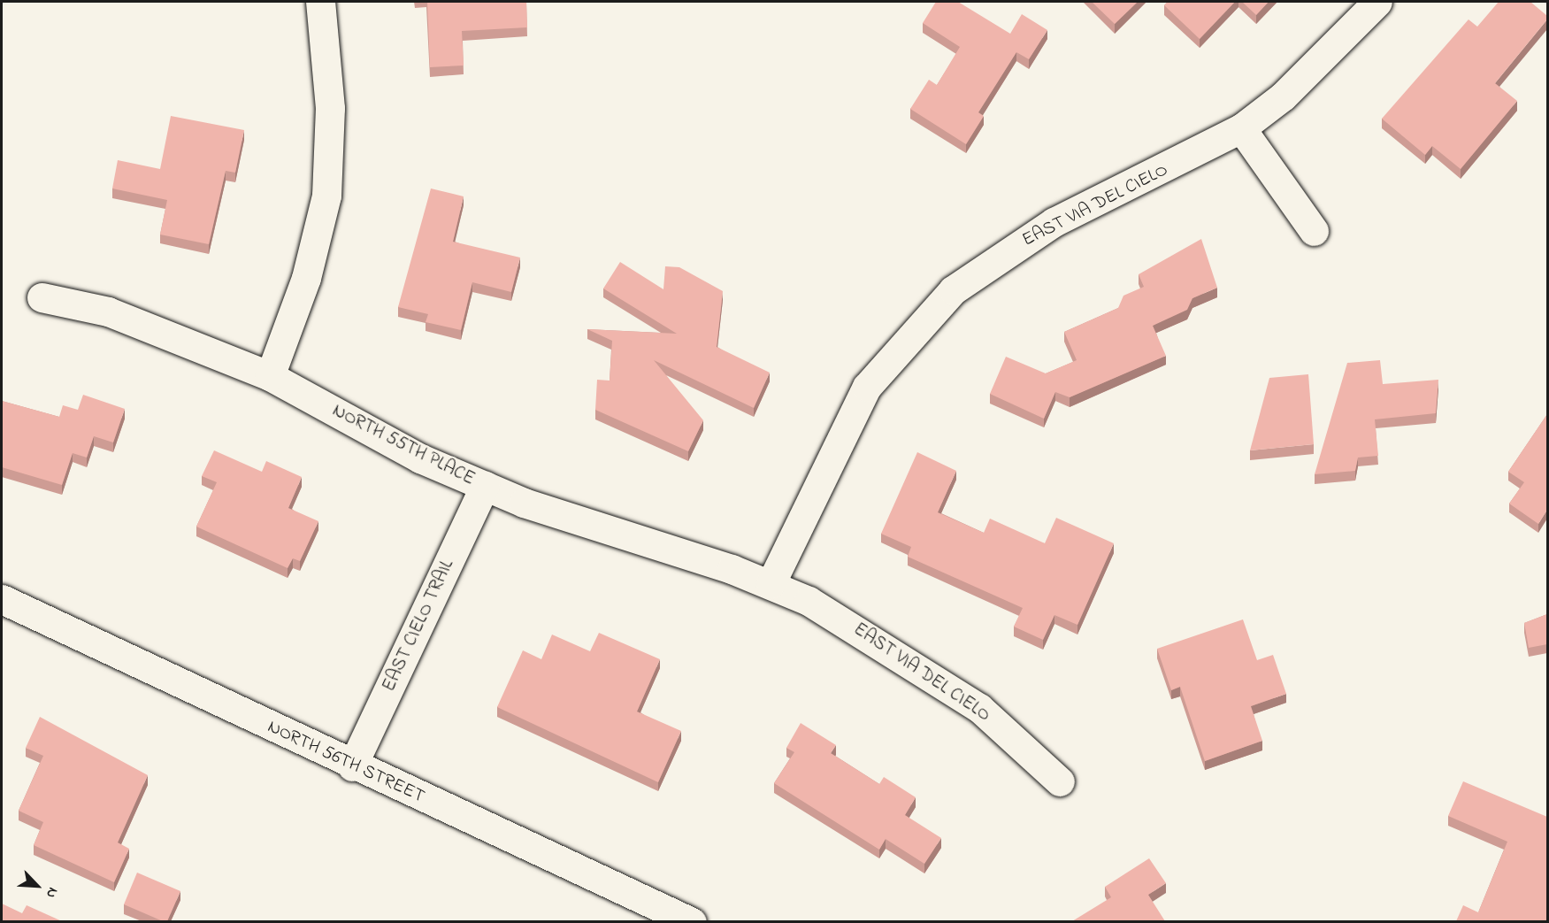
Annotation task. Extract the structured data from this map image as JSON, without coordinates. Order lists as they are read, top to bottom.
{
  "streets": {
    "street": [
      "EAST VIA DEL CIELO",
      "NORTH 55TH PLACE",
      "EAST CIELO TRAIL",
      "NORTH 56TH STREET"
    ]
  },
  "crossings": [
    ["EAST VIA DEL CIELO", "NORTH 55TH PLACE"],
    ["NORTH 55TH PLACE", "EAST CIELO TRAIL"],
    ["EAST CIELO TRAIL", "NORTH 56TH STREET"]
  ],
  "north": "bottom right"
}
